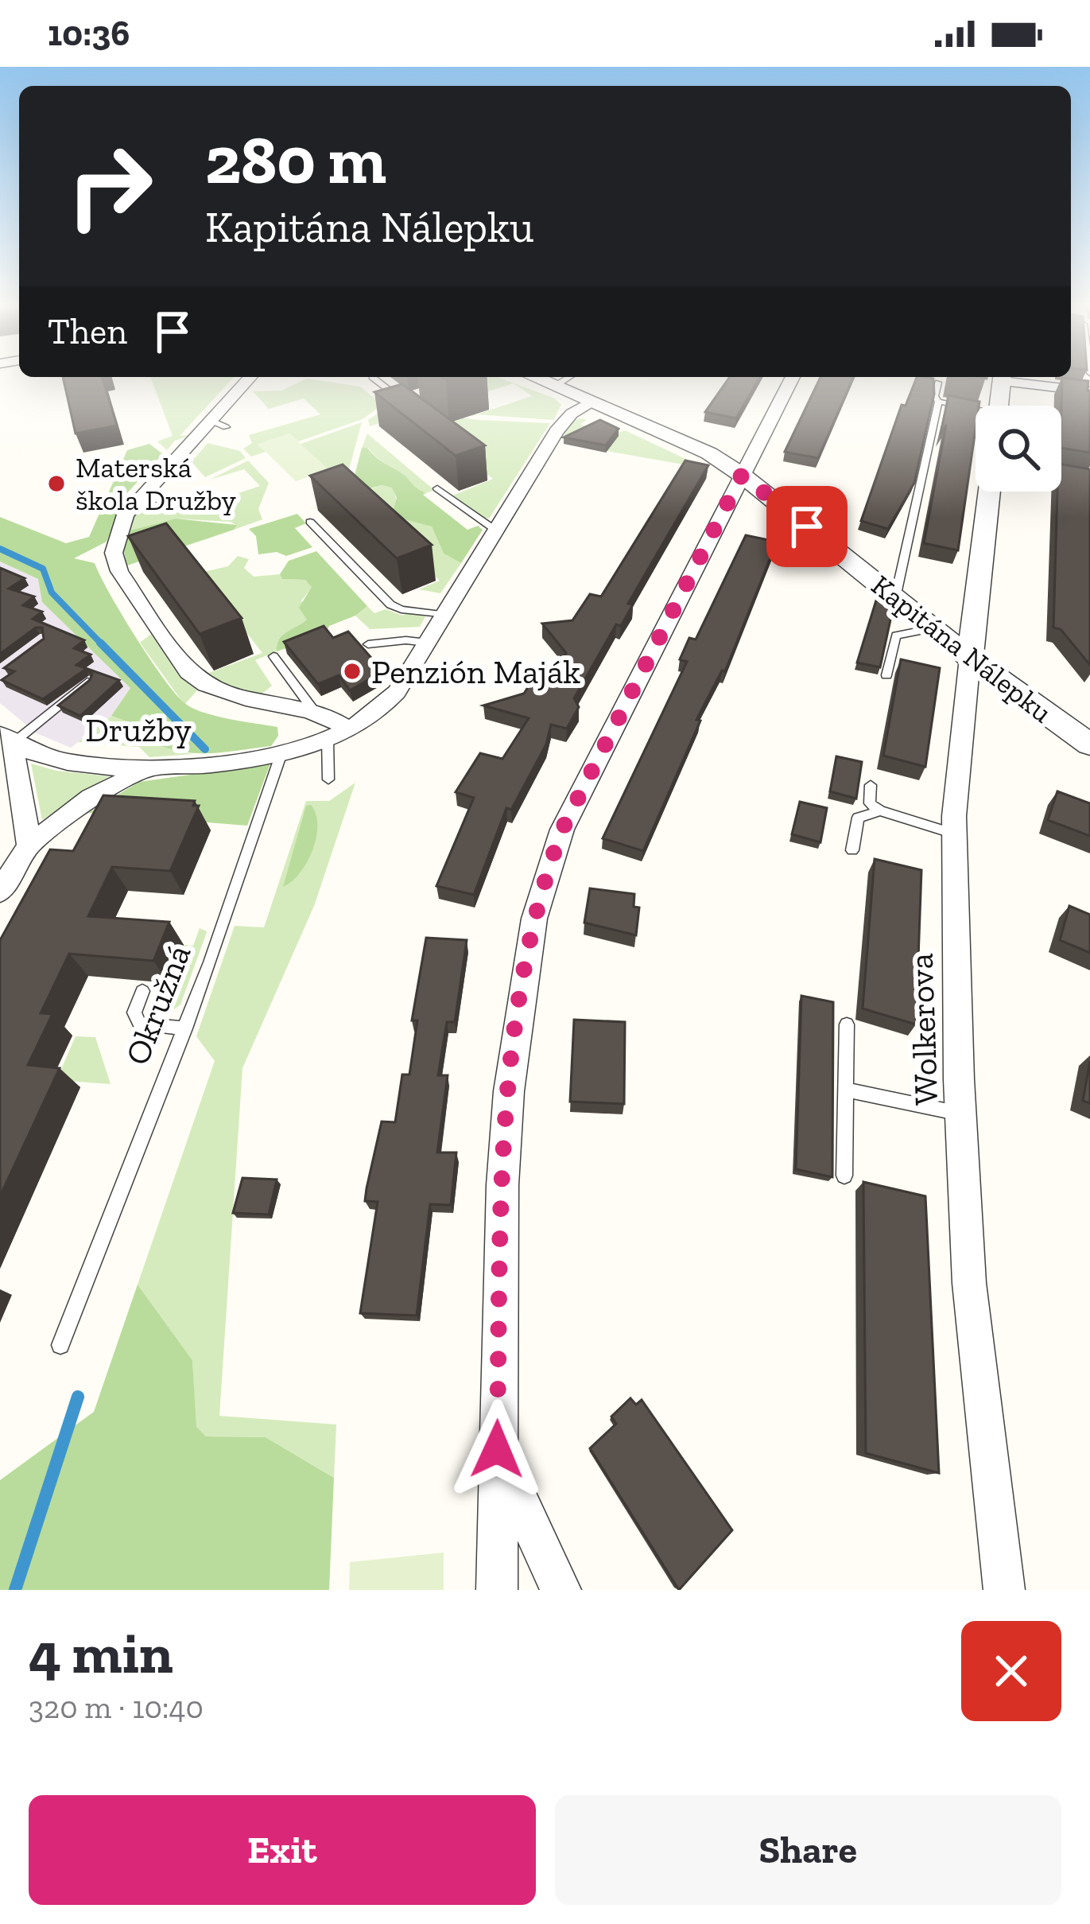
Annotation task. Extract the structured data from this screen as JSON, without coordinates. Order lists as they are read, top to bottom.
{
  "streets": {
    "street": ["Kapitána Nálepku", "Družby", "Wolkerova"],
    "lane": ["Okružná"]
  },
  "crossings": [
    ["Kapitána Nálepku", "Wolkerova"],
    ["Družby", "Okružná"]
  ],
  "places": ["Materská škola Družby", "Penzión Maják"],
  "page": {
    "status": "10:36",
    "turn": ["280 m", "Kapitána Nálepku"],
    "then": "Then",
    "heading": ["4 min", "320 m · 10:40"],
    "buttons": ["Exit", "Share"]
  }
}
